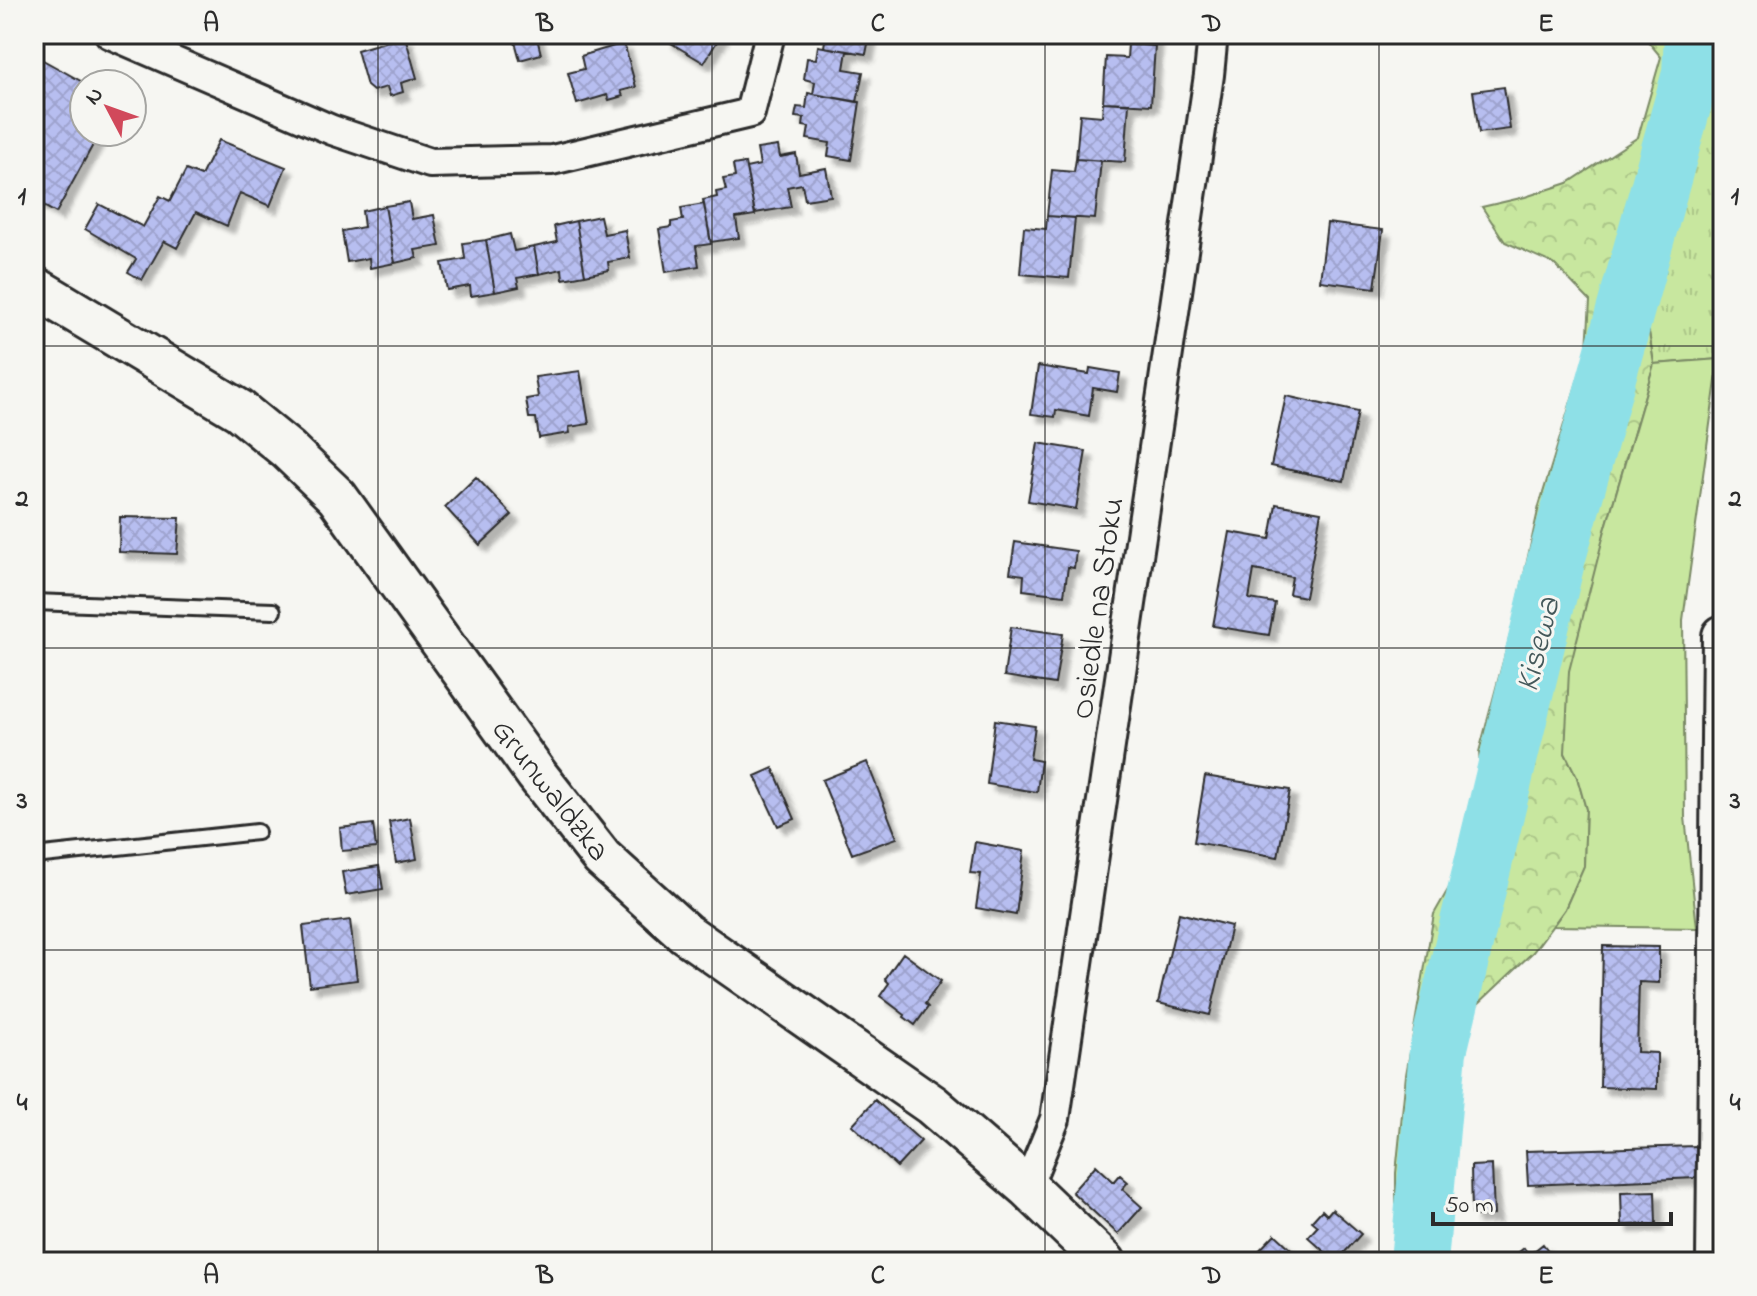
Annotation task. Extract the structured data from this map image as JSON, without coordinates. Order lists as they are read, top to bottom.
{
  "streets": {
    "main road": ["Grunwaldzka"],
    "street": ["Osiedle na Stoku"]
  },
  "crossings": [
    ["Osiedle na Stoku", "Grunwaldzka"]
  ],
  "water": ["Kisewa"],
  "scale_bar": "50 m",
  "north": "top left",
  "grid": {
    "columns": [
      "A",
      "B",
      "C",
      "D",
      "E"
    ],
    "rows": [
      "1",
      "2",
      "3",
      "4"
    ]
  }
}
